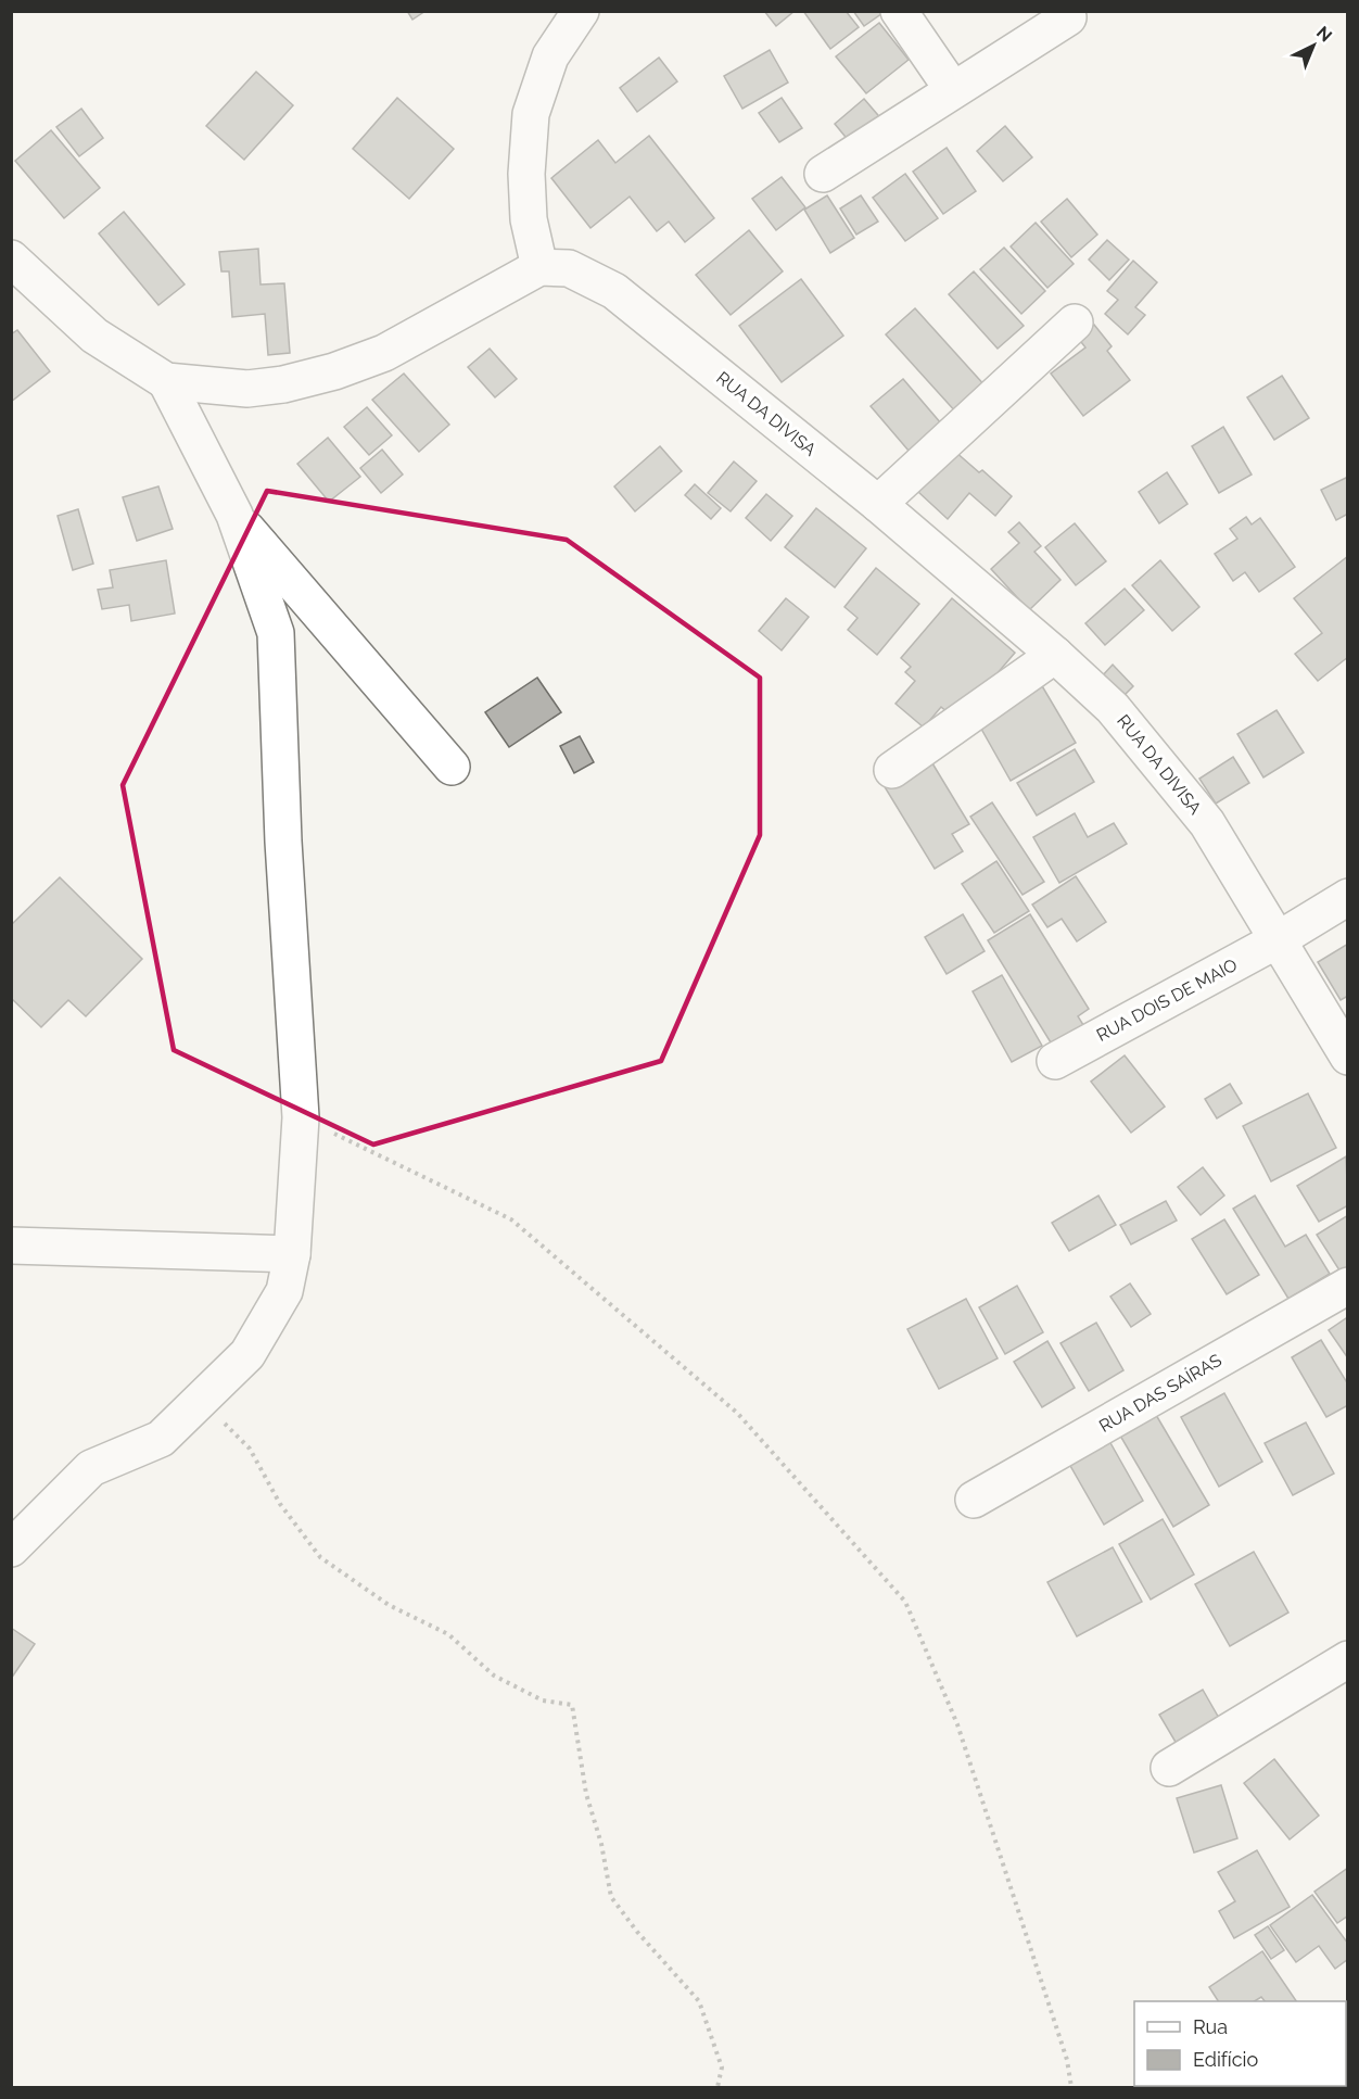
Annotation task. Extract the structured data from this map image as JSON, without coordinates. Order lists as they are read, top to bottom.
{
  "streets": {
    "street": ["RUA DA DIVISA", "RUA DOIS DE MAIO", "RUA DAS SAÍRAS"]
  },
  "crossings": [
    ["RUA DA DIVISA", "RUA DOIS DE MAIO"]
  ],
  "legend": ["Rua", "Edifício"],
  "north": "top right"
}
